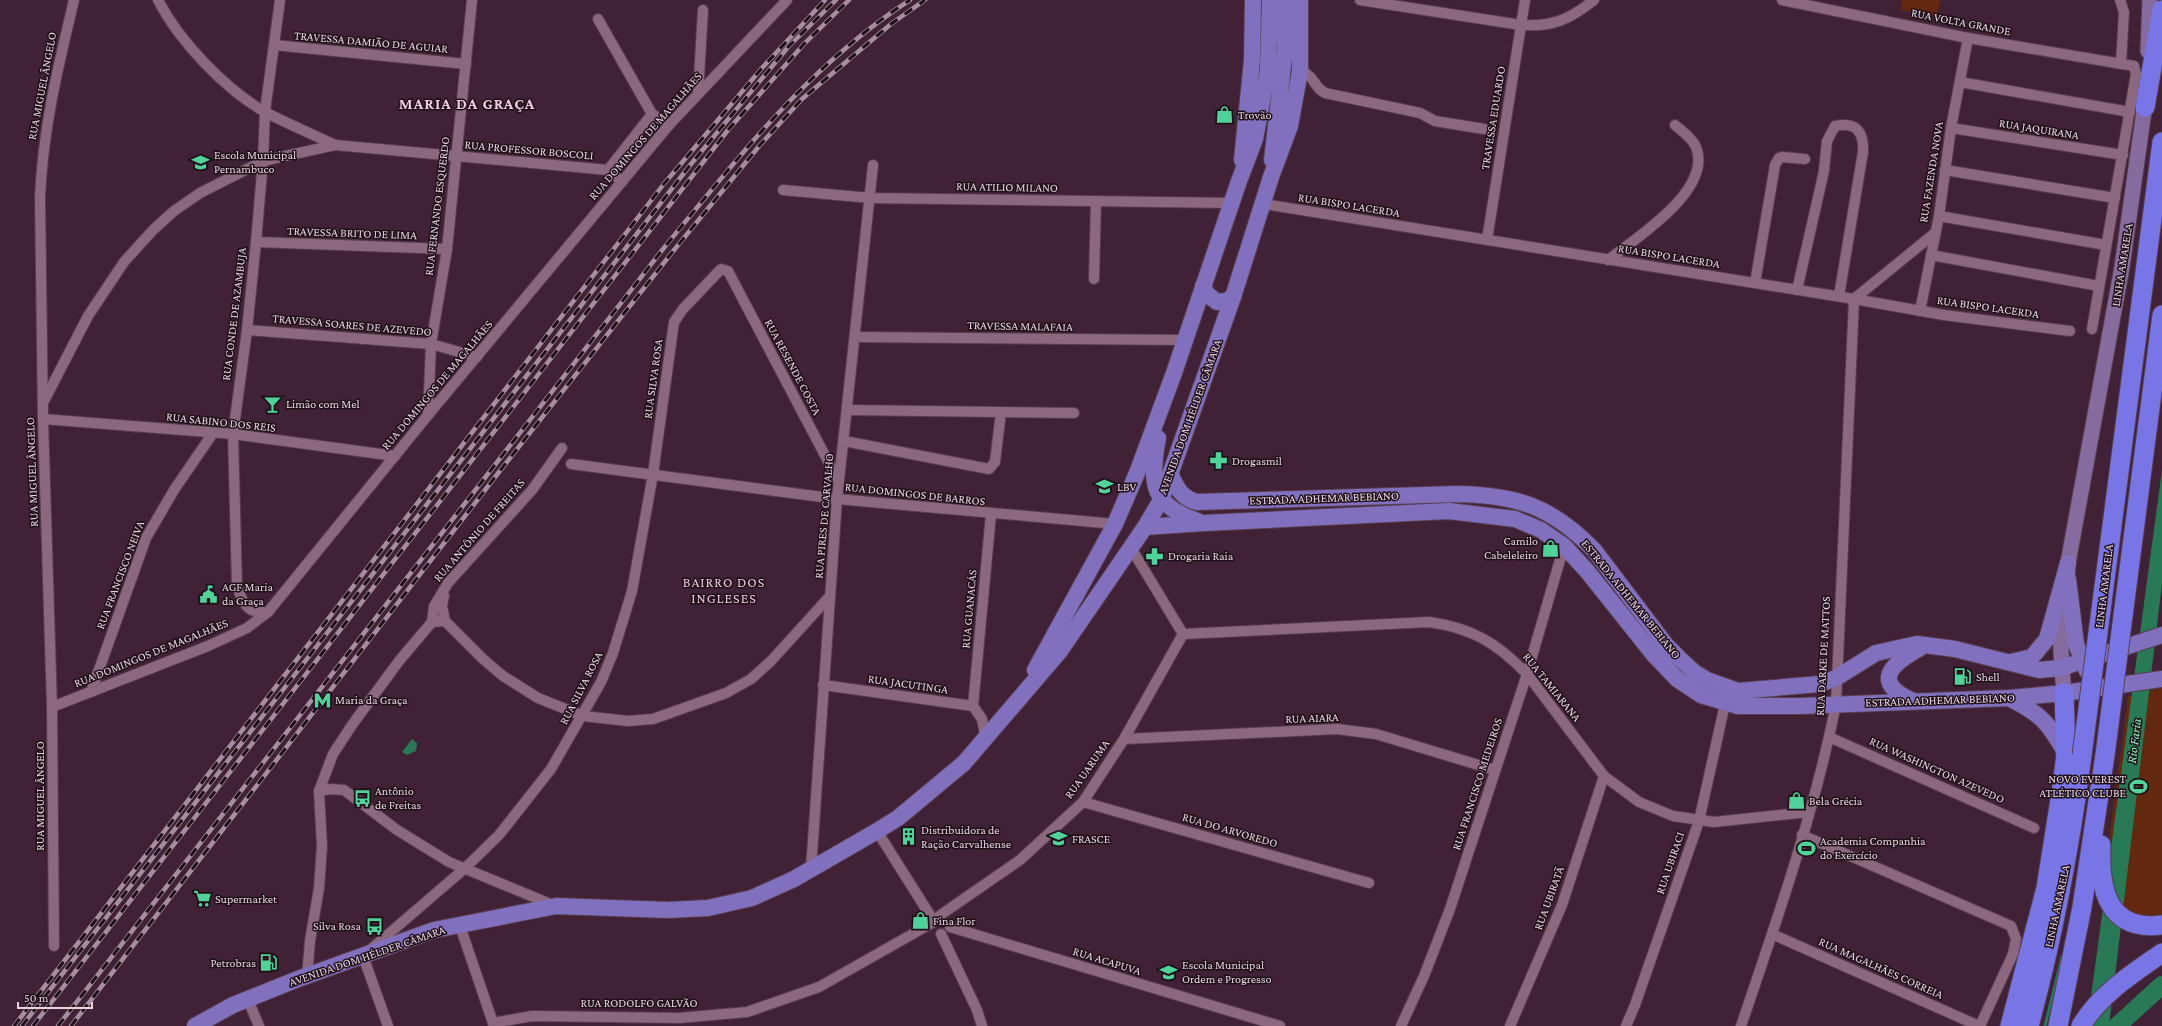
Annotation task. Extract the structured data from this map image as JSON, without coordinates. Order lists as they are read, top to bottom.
{
  "streets": {
    "highway": ["LINHA AMARELA"],
    "main road": ["AVENIDA DOM HÉLDER CÂMARA", "ESTRADA ADHEMAR BEBIANO"],
    "street": [
      "RUA VOLTA GRANDE",
      "TRAVESSA DAMIÃO DE AGUIAR",
      "RUA MIGUEL ÂNGELO",
      "TRAVESSA EDUARDO",
      "RUA JAQUIRANA",
      "RUA DOMINGOS DE MAGALHÃES",
      "RUA PROFESSOR BOSCOLI",
      "RUA FAZENDA NOVA",
      "RUA ATILIO MILANO",
      "RUA BISPO LACERDA",
      "RUA FERNANDO ESQUERDO",
      "TRAVESSA BRITO DE LIMA",
      "RUA CONDE DE AZAMBUJA",
      "TRAVESSA SOARES DE AZEVEDO",
      "TRAVESSA MALAFAIA",
      "RUA RESENDE COSTA",
      "RUA SILVA ROSA",
      "RUA SABINO DOS REIS",
      "RUA DOMINGOS DE BARROS",
      "RUA PIRES DE CARVALHO",
      "RUA ANTÔNIO DE FREITAS",
      "RUA FRANCISCO NEIVA",
      "RUA GUANACÁS",
      "RUA DARKE DE MATTOS",
      "RUA JACUTINGA",
      "RUA TAMIARANA",
      "RUA AIARA",
      "RUA UARUMA",
      "RUA WASHINGTON AZEVEDO",
      "RUA FRANCISCO MEDEIROS",
      "RUA DO ARVOREDO",
      "RUA UBIRACI",
      "RUA UBIRATÃ",
      "RUA ACAPUVA",
      "RUA MAGALHÃES CORREIA",
      "RUA RODOLFO GALVÃO"
    ]
  },
  "crossings": [
    ["RUA VOLTA GRANDE", "RUA FAZENDA NOVA"],
    ["RUA VOLTA GRANDE", "LINHA AMARELA"],
    ["TRAVESSA DAMIÃO DE AGUIAR", "RUA FERNANDO ESQUERDO"],
    ["TRAVESSA DAMIÃO DE AGUIAR", "RUA CONDE DE AZAMBUJA"],
    ["RUA MIGUEL ÂNGELO", "RUA DOMINGOS DE MAGALHÃES"],
    ["RUA MIGUEL ÂNGELO", "RUA PROFESSOR BOSCOLI"],
    ["RUA MIGUEL ÂNGELO", "RUA SABINO DOS REIS"],
    ["TRAVESSA EDUARDO", "RUA BISPO LACERDA"],
    ["RUA JAQUIRANA", "RUA FAZENDA NOVA"],
    ["RUA DOMINGOS DE MAGALHÃES", "RUA PROFESSOR BOSCOLI"],
    ["RUA DOMINGOS DE MAGALHÃES", "RUA FERNANDO ESQUERDO"],
    ["RUA DOMINGOS DE MAGALHÃES", "RUA CONDE DE AZAMBUJA"],
    ["RUA DOMINGOS DE MAGALHÃES", "TRAVESSA SOARES DE AZEVEDO"],
    ["RUA DOMINGOS DE MAGALHÃES", "RUA SABINO DOS REIS"],
    ["RUA DOMINGOS DE MAGALHÃES", "RUA FRANCISCO NEIVA"],
    ["RUA PROFESSOR BOSCOLI", "RUA FERNANDO ESQUERDO"],
    ["RUA PROFESSOR BOSCOLI", "RUA CONDE DE AZAMBUJA"],
    ["RUA FAZENDA NOVA", "RUA BISPO LACERDA"],
    ["RUA ATILIO MILANO", "AVENIDA DOM HÉLDER CÂMARA"],
    ["RUA ATILIO MILANO", "RUA PIRES DE CARVALHO"],
    ["RUA BISPO LACERDA", "AVENIDA DOM HÉLDER CÂMARA"],
    ["RUA BISPO LACERDA", "RUA DARKE DE MATTOS"],
    ["RUA FERNANDO ESQUERDO", "TRAVESSA BRITO DE LIMA"],
    ["RUA FERNANDO ESQUERDO", "TRAVESSA SOARES DE AZEVEDO"],
    ["TRAVESSA BRITO DE LIMA", "RUA CONDE DE AZAMBUJA"],
    ["LINHA AMARELA", "ESTRADA ADHEMAR BEBIANO"],
    ["RUA CONDE DE AZAMBUJA", "TRAVESSA SOARES DE AZEVEDO"],
    ["RUA CONDE DE AZAMBUJA", "RUA SABINO DOS REIS"],
    ["TRAVESSA MALAFAIA", "AVENIDA DOM HÉLDER CÂMARA"],
    ["TRAVESSA MALAFAIA", "RUA PIRES DE CARVALHO"],
    ["RUA RESENDE COSTA", "RUA SILVA ROSA"],
    ["RUA RESENDE COSTA", "RUA PIRES DE CARVALHO"],
    ["RUA SILVA ROSA", "AVENIDA DOM HÉLDER CÂMARA"],
    ["RUA SILVA ROSA", "RUA DOMINGOS DE BARROS"],
    ["AVENIDA DOM HÉLDER CÂMARA", "RUA DOMINGOS DE BARROS"],
    ["AVENIDA DOM HÉLDER CÂMARA", "ESTRADA ADHEMAR BEBIANO"],
    ["AVENIDA DOM HÉLDER CÂMARA", "RUA PIRES DE CARVALHO"],
    ["RUA SABINO DOS REIS", "RUA FRANCISCO NEIVA"],
    ["RUA DOMINGOS DE BARROS", "RUA PIRES DE CARVALHO"],
    ["RUA DOMINGOS DE BARROS", "RUA GUANACÁS"],
    ["ESTRADA ADHEMAR BEBIANO", "RUA DARKE DE MATTOS"],
    ["ESTRADA ADHEMAR BEBIANO", "RUA FRANCISCO MEDEIROS"],
    ["ESTRADA ADHEMAR BEBIANO", "RUA UBIRACI"],
    ["RUA PIRES DE CARVALHO", "RUA JACUTINGA"],
    ["RUA GUANACÁS", "RUA JACUTINGA"],
    ["RUA DARKE DE MATTOS", "RUA TAMIARANA"],
    ["RUA DARKE DE MATTOS", "RUA WASHINGTON AZEVEDO"],
    ["RUA DARKE DE MATTOS", "RUA MAGALHÃES CORREIA"],
    ["RUA TAMIARANA", "RUA UARUMA"],
    ["RUA TAMIARANA", "RUA FRANCISCO MEDEIROS"],
    ["RUA TAMIARANA", "RUA UBIRACI"],
    ["RUA TAMIARANA", "RUA UBIRATÃ"],
    ["RUA AIARA", "RUA UARUMA"],
    ["RUA AIARA", "RUA FRANCISCO MEDEIROS"],
    ["RUA UARUMA", "RUA DO ARVOREDO"],
    ["RUA UARUMA", "RUA ACAPUVA"],
    ["RUA UARUMA", "RUA RODOLFO GALVÃO"],
    ["RUA ACAPUVA", "RUA RODOLFO GALVÃO"]
  ],
  "districts": ["MARIA DA GRAÇA", "BAIRRO DOS INGLESES"],
  "water": ["Rio Faria"],
  "places": {
    "shop": [
      "Trovão",
      "Camilo Cabeleleiro",
      "Bela Grécia",
      "Fina Flor"
    ],
    "school or university": [
      "Escola Municipal Pernambuco",
      "LBV",
      "FRASCE",
      "Escola Municipal Ordem e Progresso"
    ],
    "bar": ["Limão com Mel"],
    "pharmacy": ["Drogasmil", "Drogaria Raia"],
    "public building": ["AGF Maria da Graça"],
    "fuel station": ["Shell", "Petrobras"],
    "metro station": ["Maria da Graça"],
    "sports": ["NOVO EVEREST ATLÉTICO CLUBE", "Academia Companhia do Exercício"],
    "bus stop": ["Antônio de Freitas", "Silva Rosa"],
    "building": ["Distribuidora de Ração Carvalhense"],
    "supermarket": ["Supermarket"]
  },
  "scale_bar": "50 m"
}
